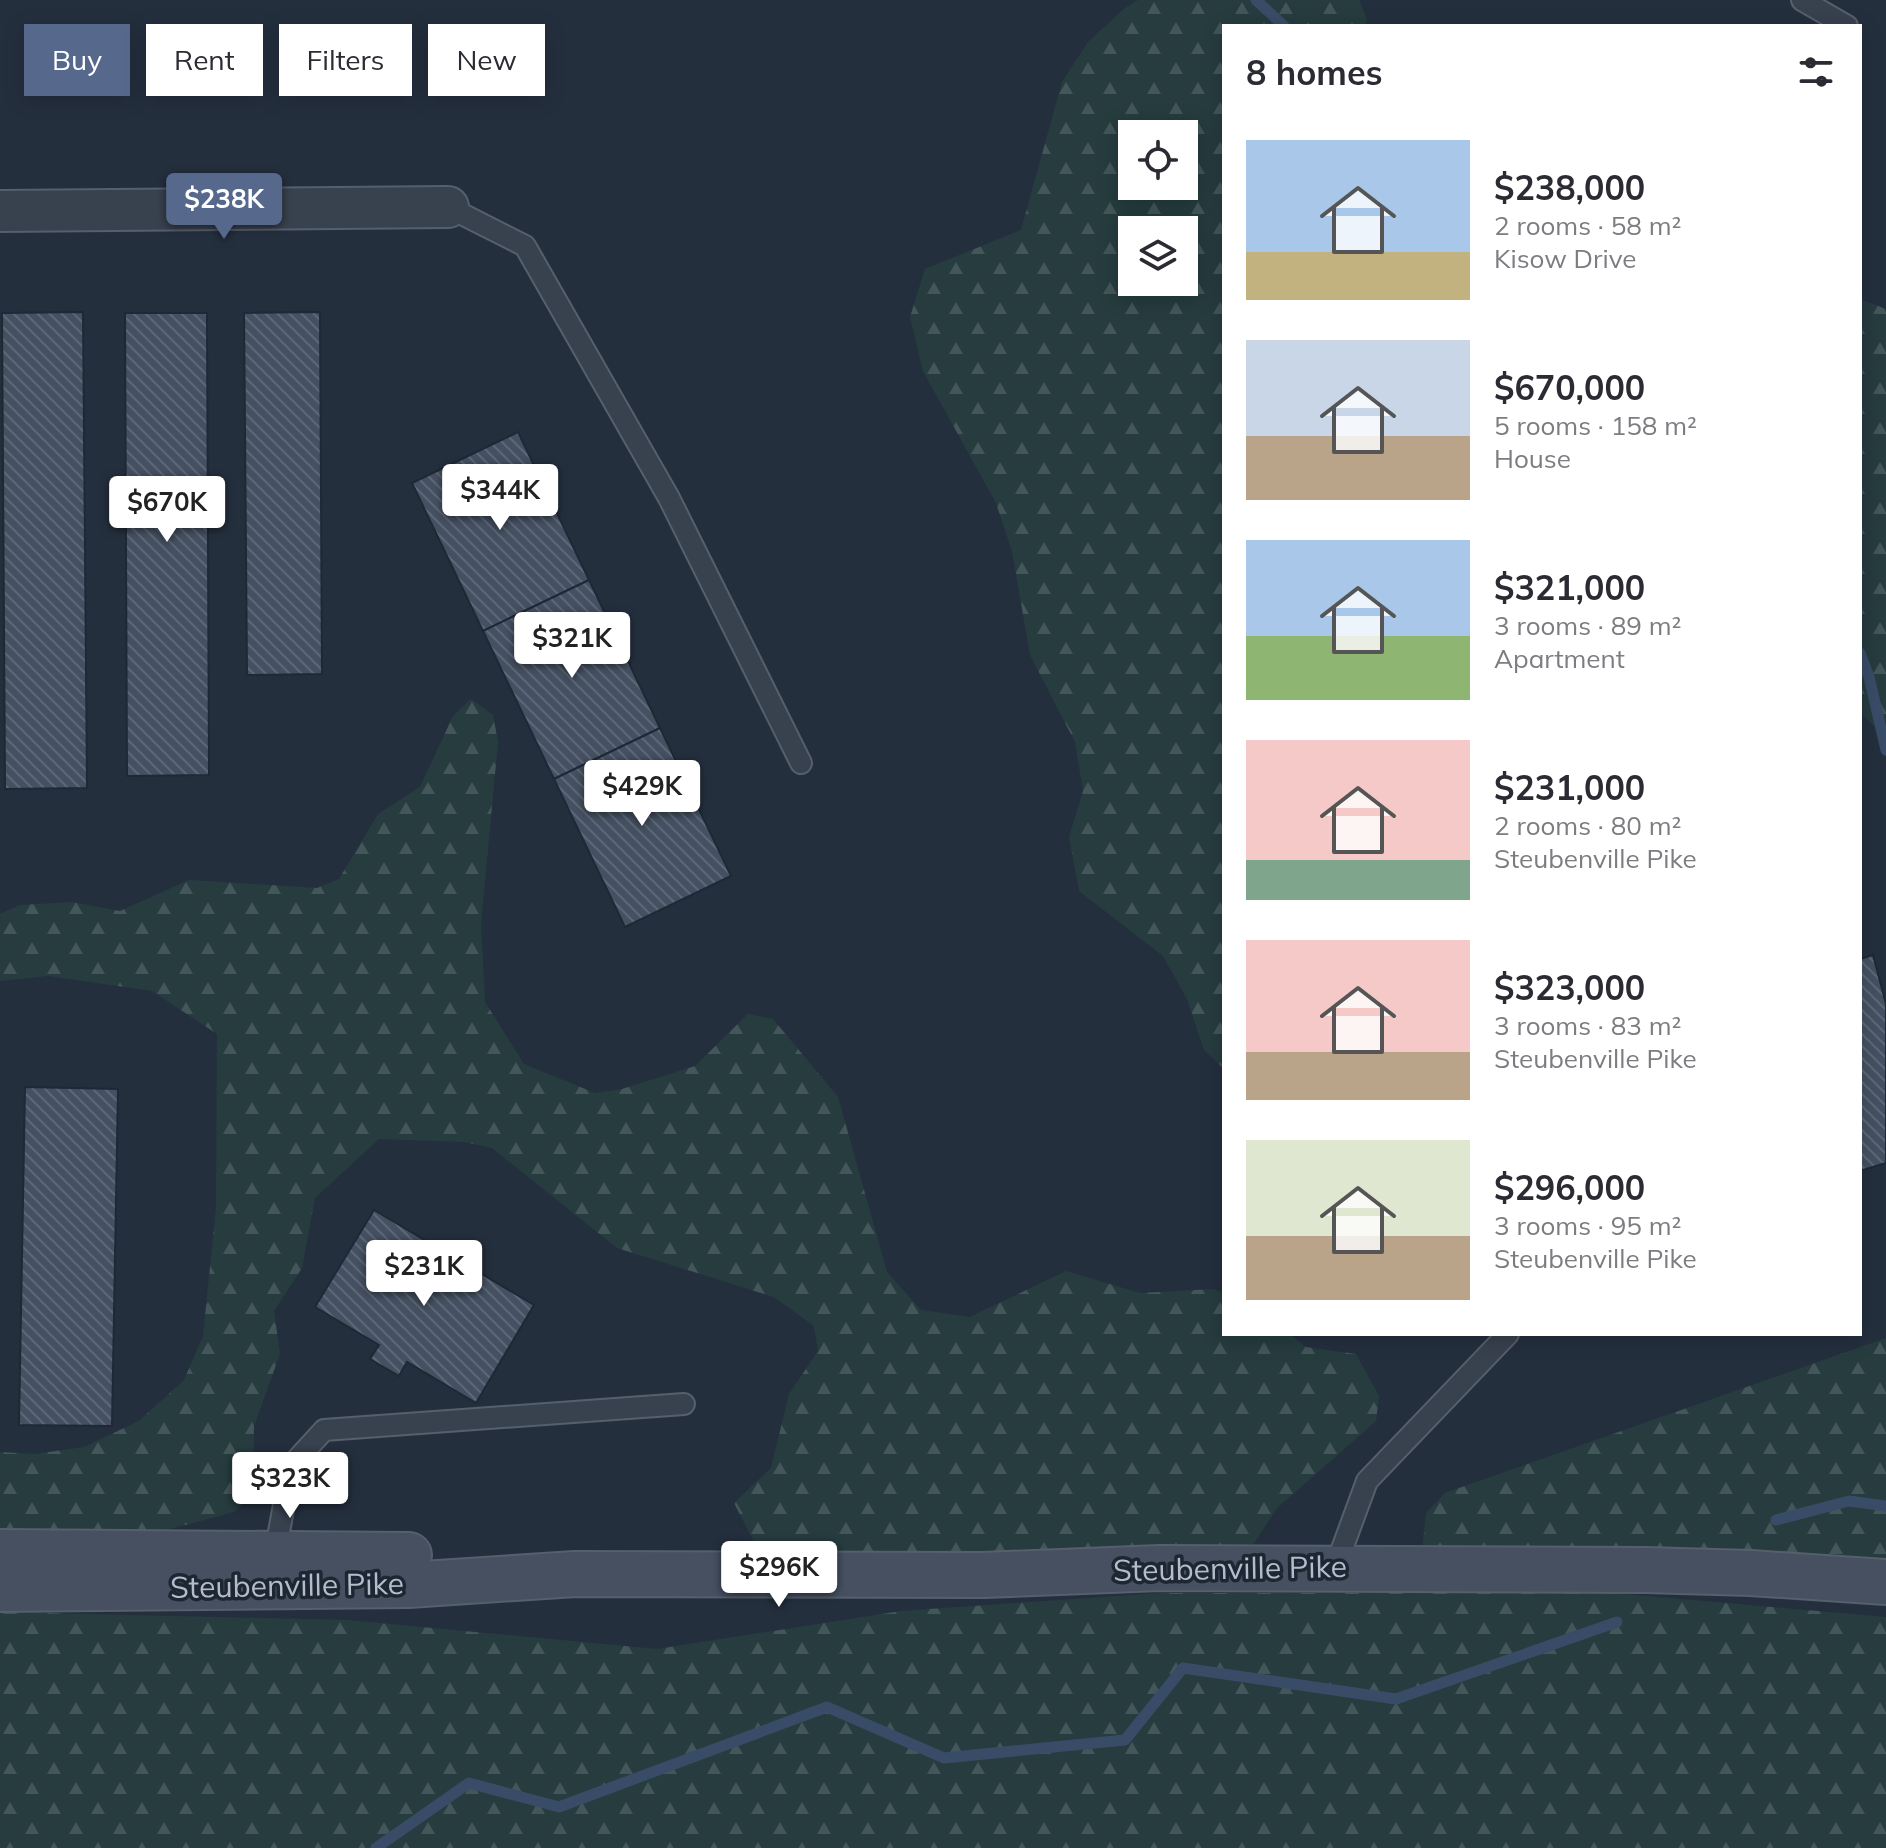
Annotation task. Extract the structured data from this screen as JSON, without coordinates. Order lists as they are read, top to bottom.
{
  "streets": {
    "main road": ["Steubenville Pike"]
  },
  "page": {
    "chip": [
      "Buy",
      "Rent",
      "Filters",
      "New"
    ],
    "heading": "8 homes",
    "list": [
      {
        "name": "$238,000",
        "note": "2 rooms · 58 m² · Kisow Drive"
      },
      {
        "name": "$670,000",
        "note": "5 rooms · 158 m² · House"
      },
      {
        "name": "$321,000",
        "note": "3 rooms · 89 m² · Apartment"
      },
      {
        "name": "$231,000",
        "note": "2 rooms · 80 m² · Steubenville Pike"
      },
      {
        "name": "$323,000",
        "note": "3 rooms · 83 m² · Steubenville Pike"
      },
      {
        "name": "$296,000",
        "note": "3 rooms · 95 m² · Steubenville Pike"
      }
    ],
    "price": [
      "$238K",
      "$344K",
      "$670K",
      "$321K",
      "$429K",
      "$231K",
      "$323K",
      "$296K"
    ]
  }
}
